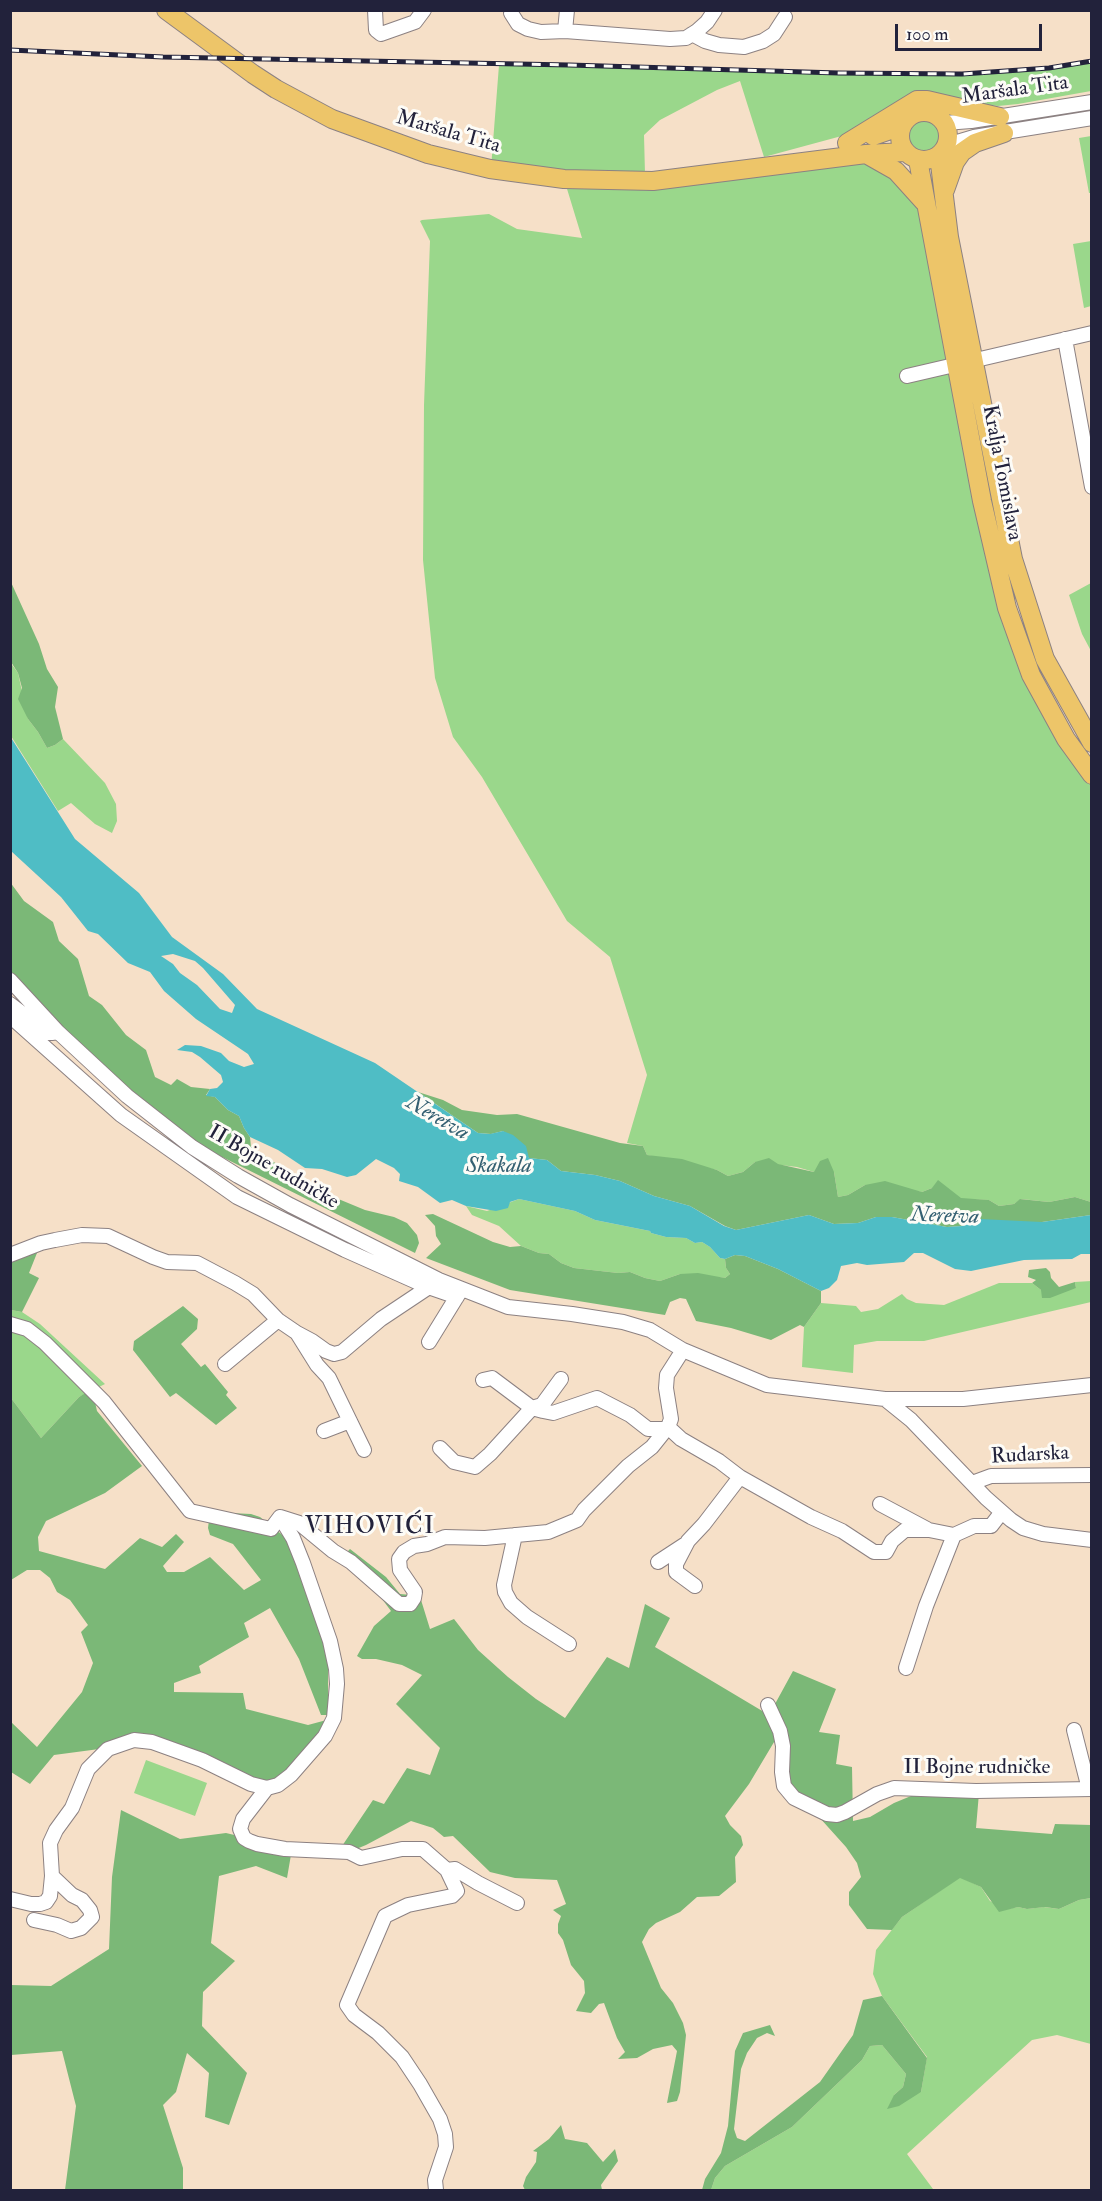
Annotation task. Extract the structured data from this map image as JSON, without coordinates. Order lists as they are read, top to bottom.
{
  "streets": {
    "main road": ["Maršala Tita", "Kralja Tomislava"],
    "street": ["II Bojne rudničke", "Rudarska"]
  },
  "crossings": [
    ["Maršala Tita", "Kralja Tomislava"]
  ],
  "districts": ["VIHOVIĆI"],
  "water": ["Neretva", "Skakala"],
  "scale_bar": "100 m"
}
